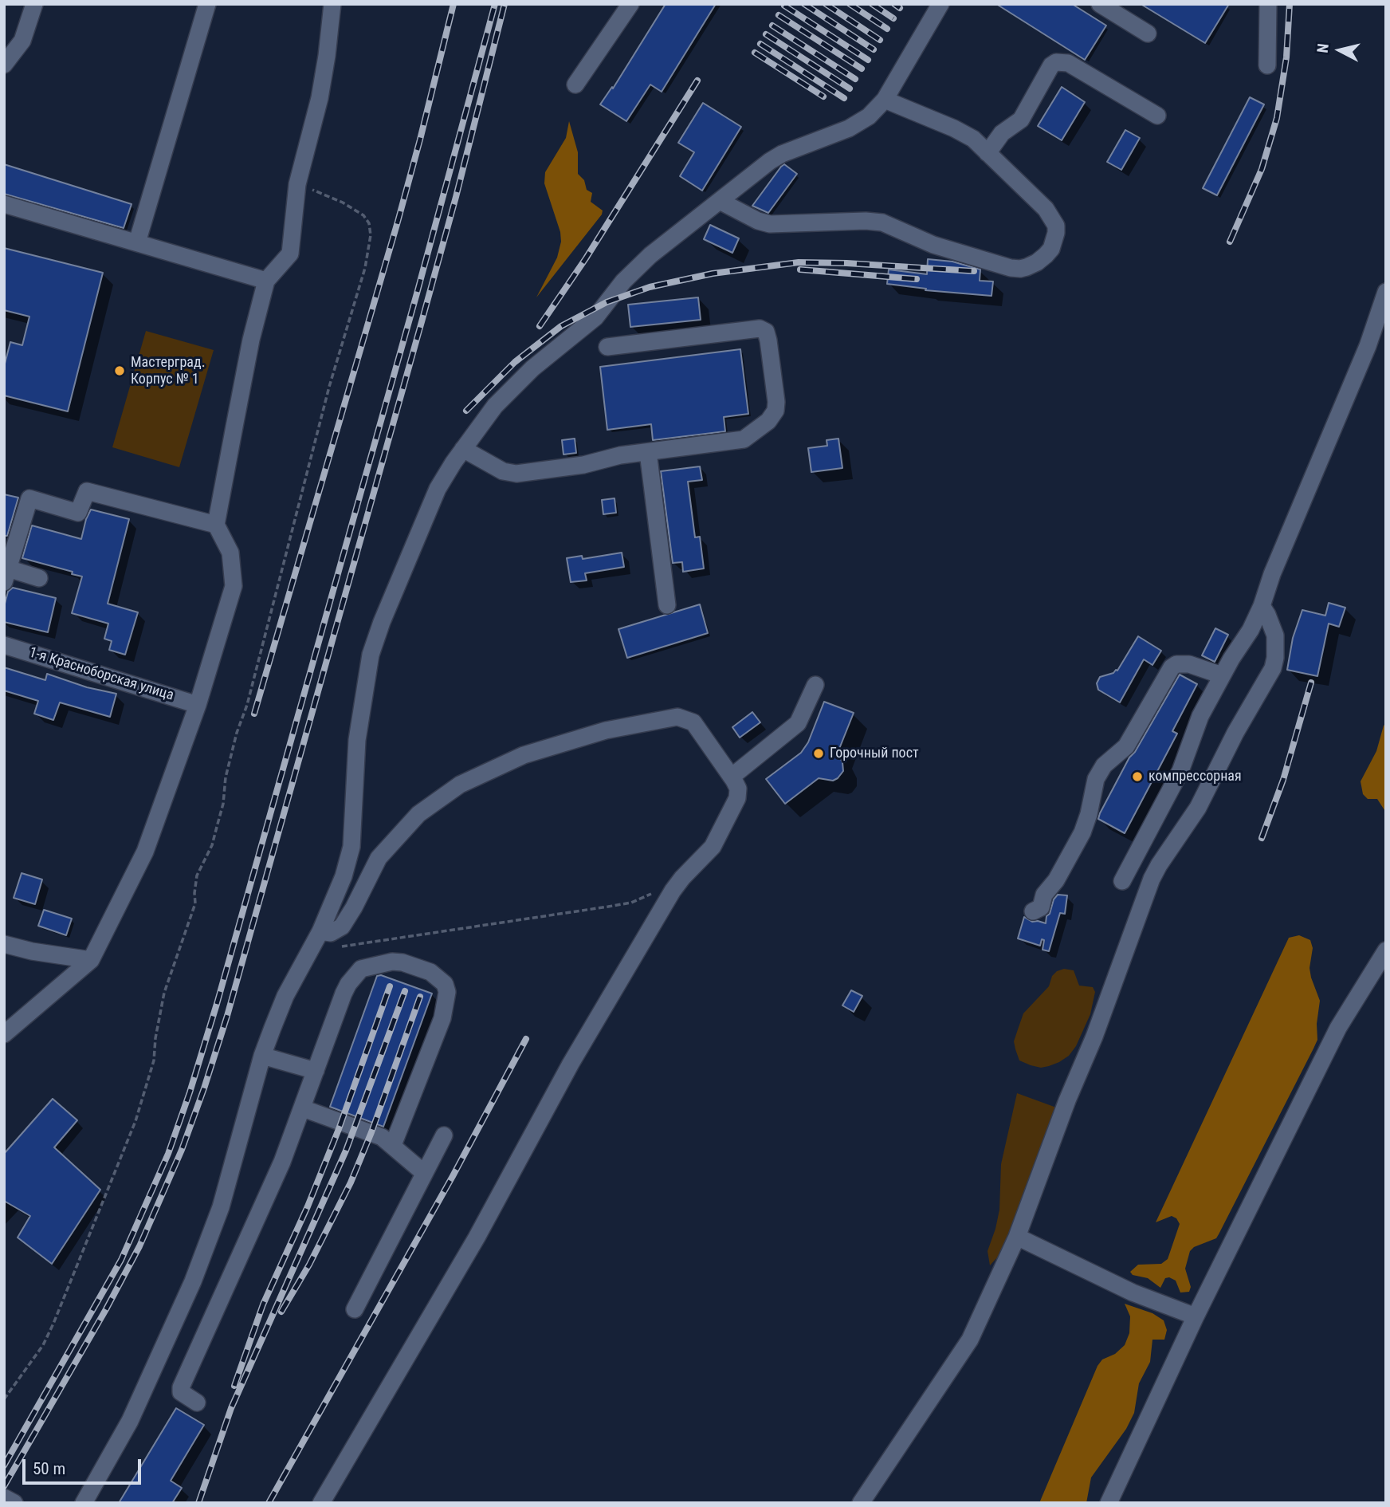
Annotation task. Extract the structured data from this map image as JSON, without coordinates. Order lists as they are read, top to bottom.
{
  "streets": {
    "street": ["1-я Красноборская улица"]
  },
  "places": ["Мастерград. Корпус № 1", "Горочный пост", "компрессорная"],
  "scale_bar": "50 m",
  "north": "left"
}
